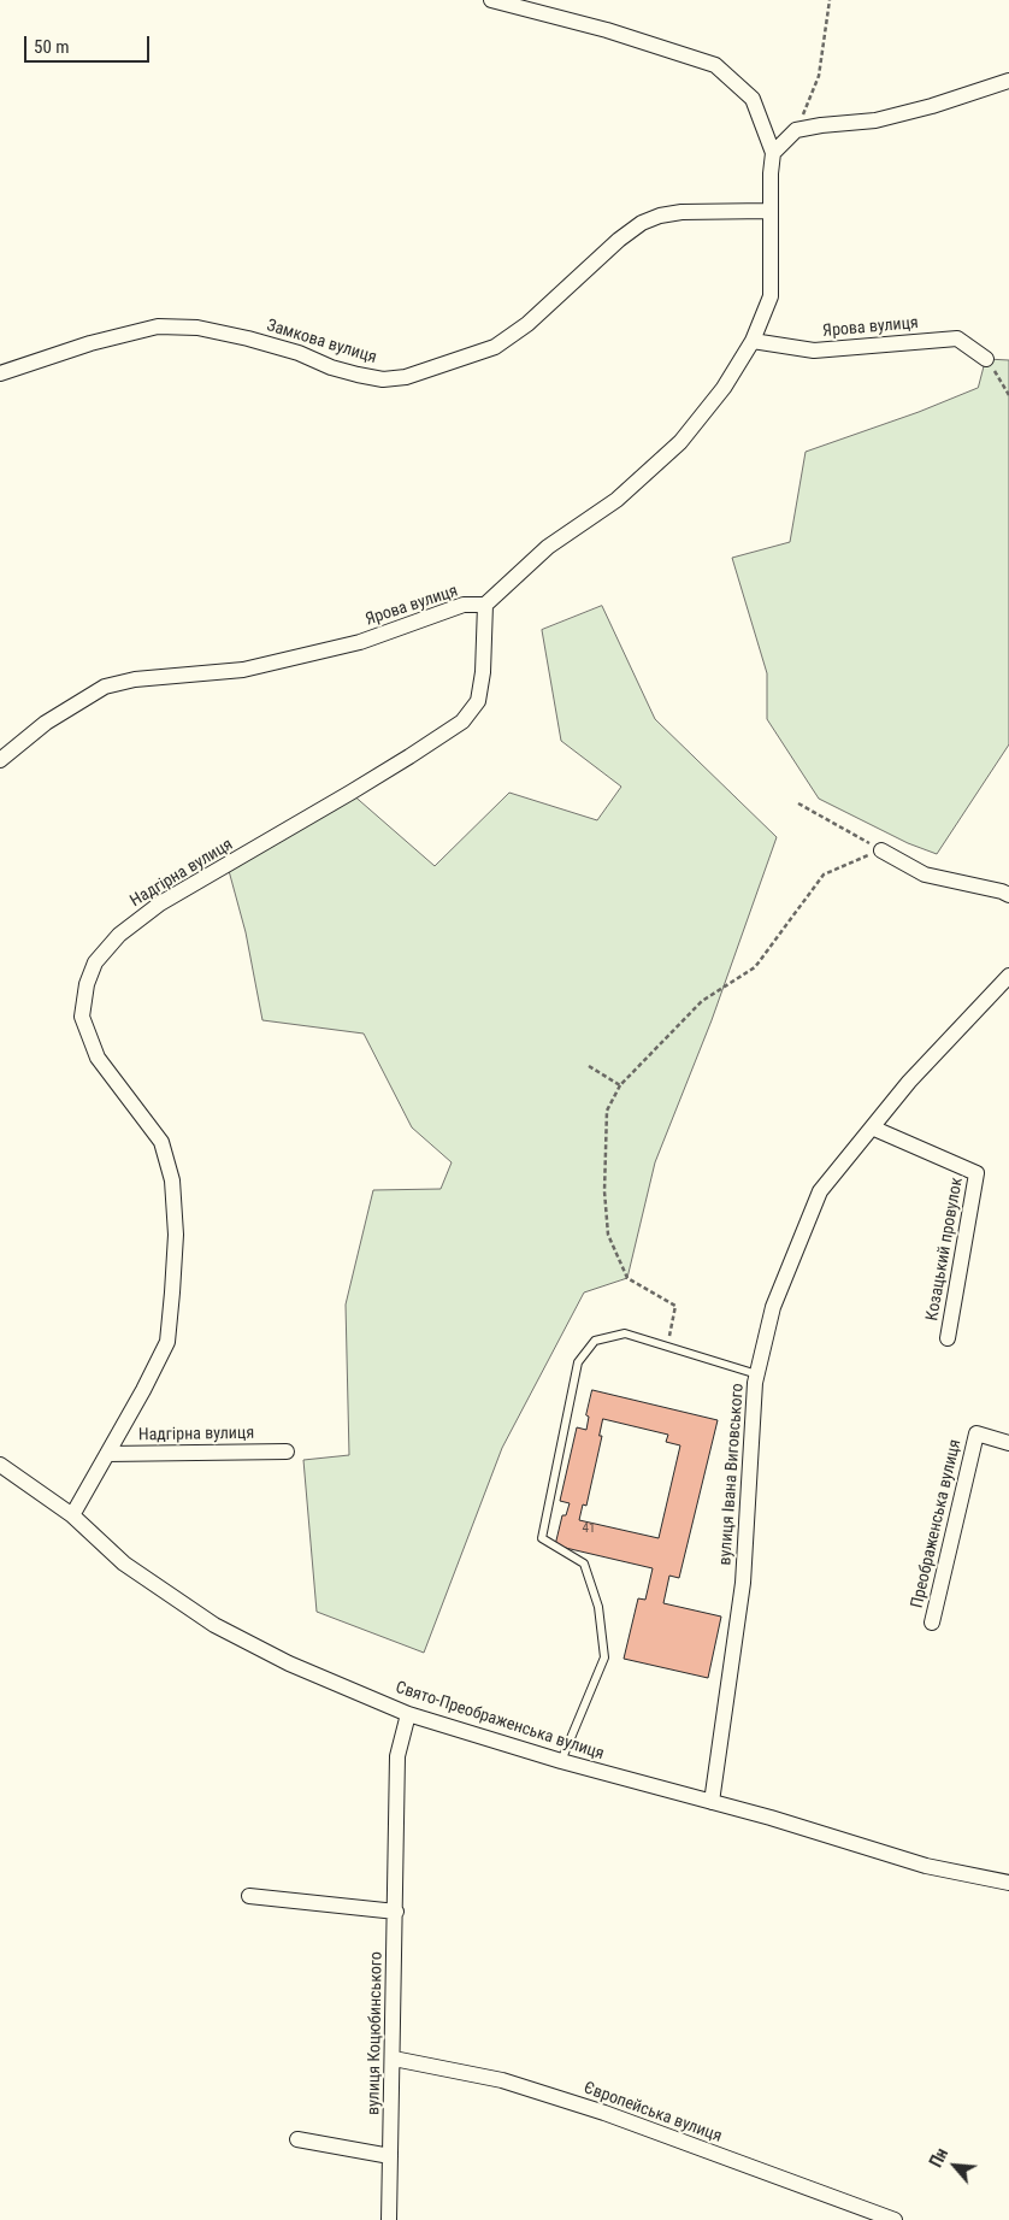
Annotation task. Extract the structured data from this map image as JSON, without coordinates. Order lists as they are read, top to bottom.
{
  "streets": {
    "street": [
      "Ярова вулиця",
      "Замкова вулиця",
      "Надгірна вулиця",
      "Козацький провулок",
      "вулиця Івана Виговського",
      "Преображенська вулиця",
      "Свято-Преображенська вулиця",
      "вулиця Коцюбинського",
      "Європейська вулиця"
    ]
  },
  "crossings": [
    ["Ярова вулиця", "Замкова вулиця"],
    ["Ярова вулиця", "Надгірна вулиця"],
    ["Надгірна вулиця", "Свято-Преображенська вулиця"],
    ["Козацький провулок", "вулиця Івана Виговського"],
    ["вулиця Івана Виговського", "Свято-Преображенська вулиця"],
    ["Свято-Преображенська вулиця", "вулиця Коцюбинського"],
    ["вулиця Коцюбинського", "Європейська вулиця"]
  ],
  "house_numbers": ["41"],
  "scale_bar": "50 m",
  "north": "top left"
}
